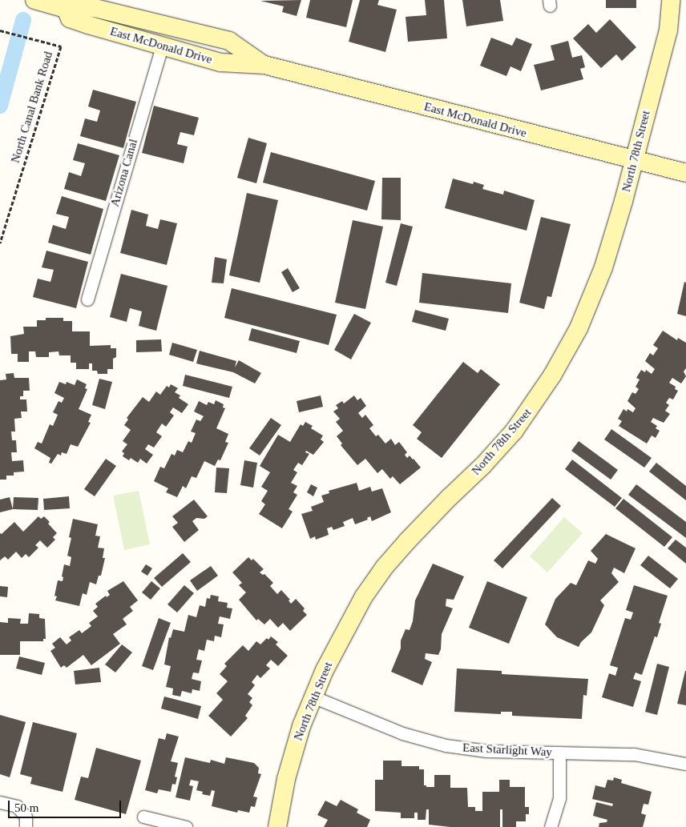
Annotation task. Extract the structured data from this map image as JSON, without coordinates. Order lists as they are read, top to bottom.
{
  "streets": {
    "street": [
      "East McDonald Drive",
      "North 78th Street",
      "Arizona Canal",
      "East Starlight Way"
    ],
    "path": ["North Canal Bank Road"]
  },
  "crossings": [
    ["East McDonald Drive", "North 78th Street"],
    ["East McDonald Drive", "Arizona Canal"],
    ["North 78th Street", "East Starlight Way"]
  ],
  "scale_bar": "50 m"
}
